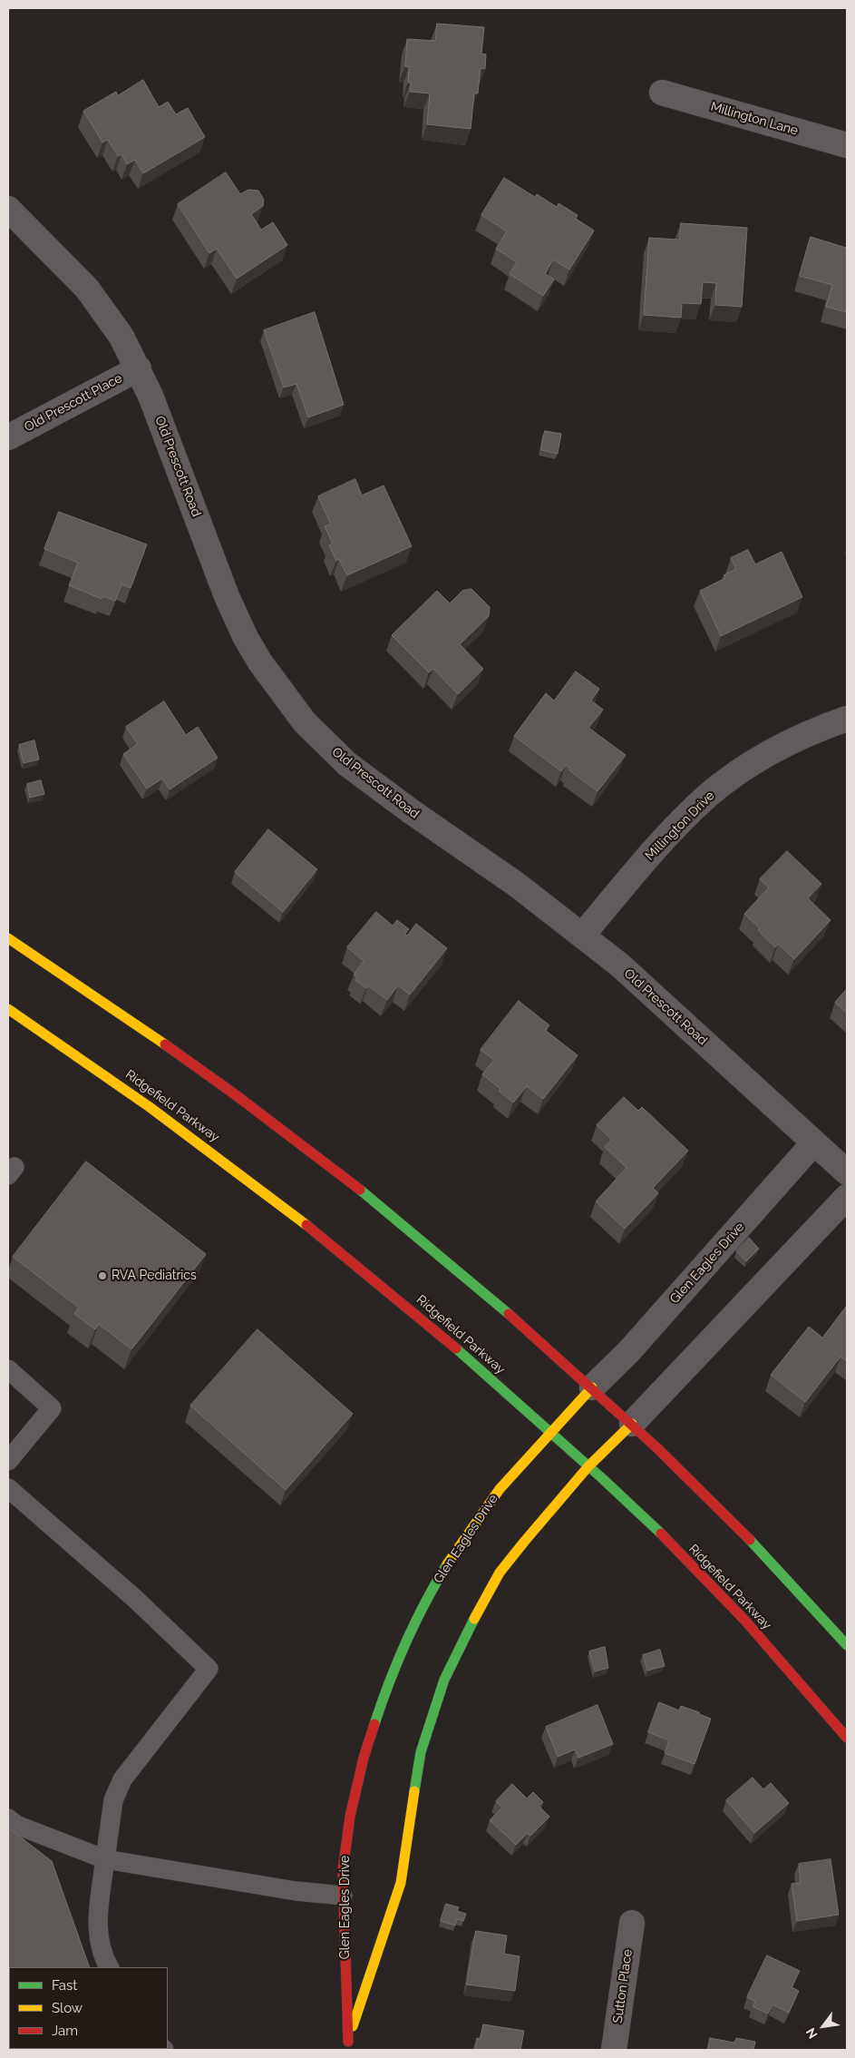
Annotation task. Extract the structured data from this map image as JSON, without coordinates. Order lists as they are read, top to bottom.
{
  "streets": {
    "main road": ["Ridgefield Parkway", "Glen Eagles Drive"],
    "street": [
      "Millington Lane",
      "Old Prescott Place",
      "Old Prescott Road",
      "Millington Drive",
      "Sutton Place"
    ]
  },
  "crossings": [
    ["Old Prescott Place", "Old Prescott Road"],
    ["Old Prescott Road", "Millington Drive"],
    ["Old Prescott Road", "Glen Eagles Drive"],
    ["Ridgefield Parkway", "Glen Eagles Drive"]
  ],
  "places": ["RVA Pediatrics"],
  "legend": ["Fast", "Slow", "Jam"],
  "north": "bottom left"
}
